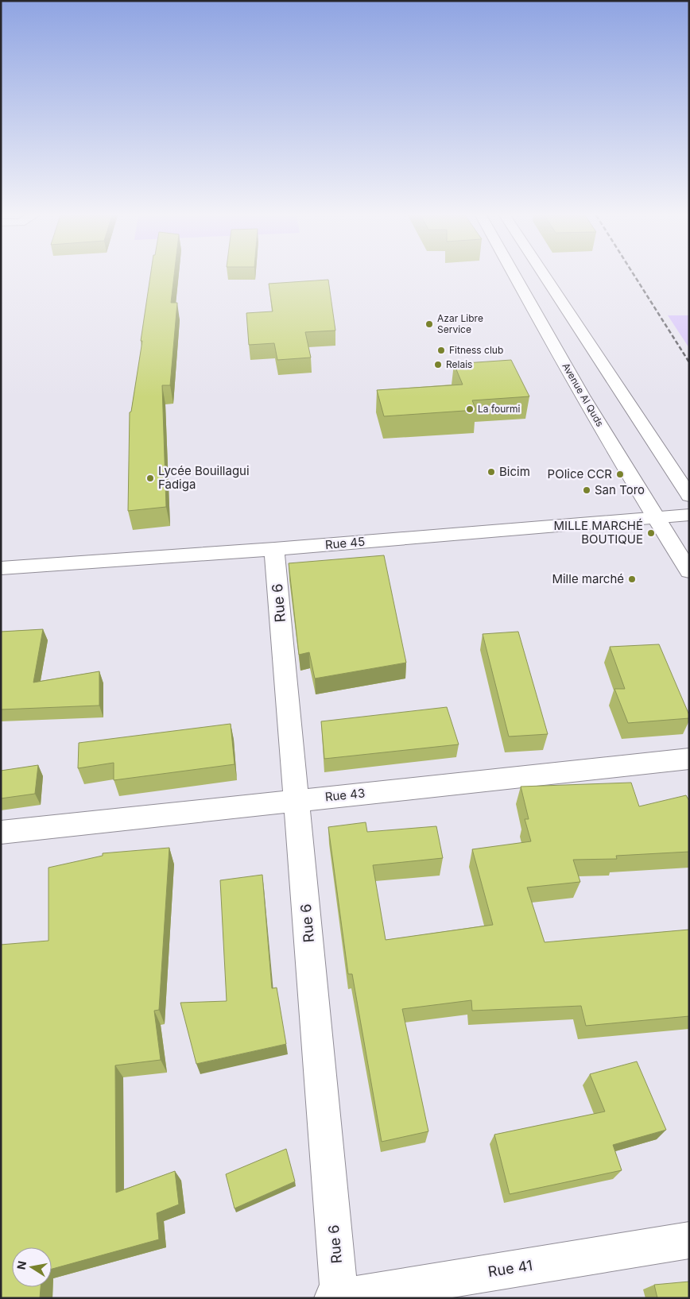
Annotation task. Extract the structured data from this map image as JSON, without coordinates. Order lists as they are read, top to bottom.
{
  "streets": {
    "street": [
      "Avenue Al Quds",
      "Rue 45",
      "Rue 6",
      "Rue 43",
      "Rue 41"
    ]
  },
  "crossings": [
    ["Avenue Al Quds", "Rue 45"],
    ["Rue 45", "Rue 6"],
    ["Rue 6", "Rue 43"],
    ["Rue 6", "Rue 41"]
  ],
  "places": [
    "Azar Libre Service",
    "Fitness club",
    "Relais",
    "La fourmi",
    "Bicim",
    "POlice CCR",
    "Lycée Bouillagui Fadiga",
    "San Toro",
    "MILLE MARCHÉ BOUTIQUE",
    "Mille marché"
  ],
  "north": "left"
}
